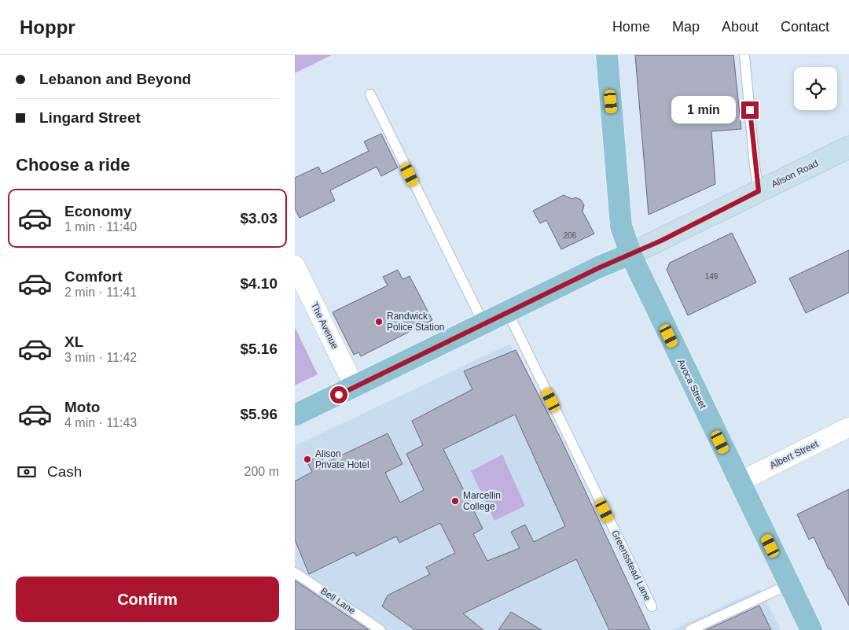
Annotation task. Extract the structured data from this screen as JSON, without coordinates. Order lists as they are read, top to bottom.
{
  "streets": {
    "main road": ["Alison Road", "Avoca Street"],
    "street": ["The Avenue", "Albert Street"],
    "lane": ["Greensstead Lane", "Bell Lane"]
  },
  "crossings": [
    ["Alison Road", "The Avenue"],
    ["Alison Road", "Avoca Street"],
    ["Alison Road", "Greensstead Lane"],
    ["Avoca Street", "Albert Street"]
  ],
  "places": ["Randwick Police Station", "Alison Private Hotel", "Marcellin College"],
  "house_numbers": ["206", "149"],
  "page": {
    "header": "Hoppr",
    "nav": [
      "Home",
      "Map",
      "About",
      "Contact"
    ],
    "banner": ["Lebanon and Beyond", "Lingard Street"],
    "bubble": "1 min",
    "heading": "Choose a ride",
    "list": [
      {
        "name": "Economy",
        "note": "1 min · 11:40",
        "value": "$3.03"
      },
      {
        "name": "Comfort",
        "note": "2 min · 11:41",
        "value": "$4.10"
      },
      {
        "name": "XL",
        "note": "3 min · 11:42",
        "value": "$5.16"
      },
      {
        "name": "Moto",
        "note": "4 min · 11:43",
        "value": "$5.96"
      }
    ],
    "pay": ["Cash", "200 m"],
    "buttons": "Confirm"
  }
}
